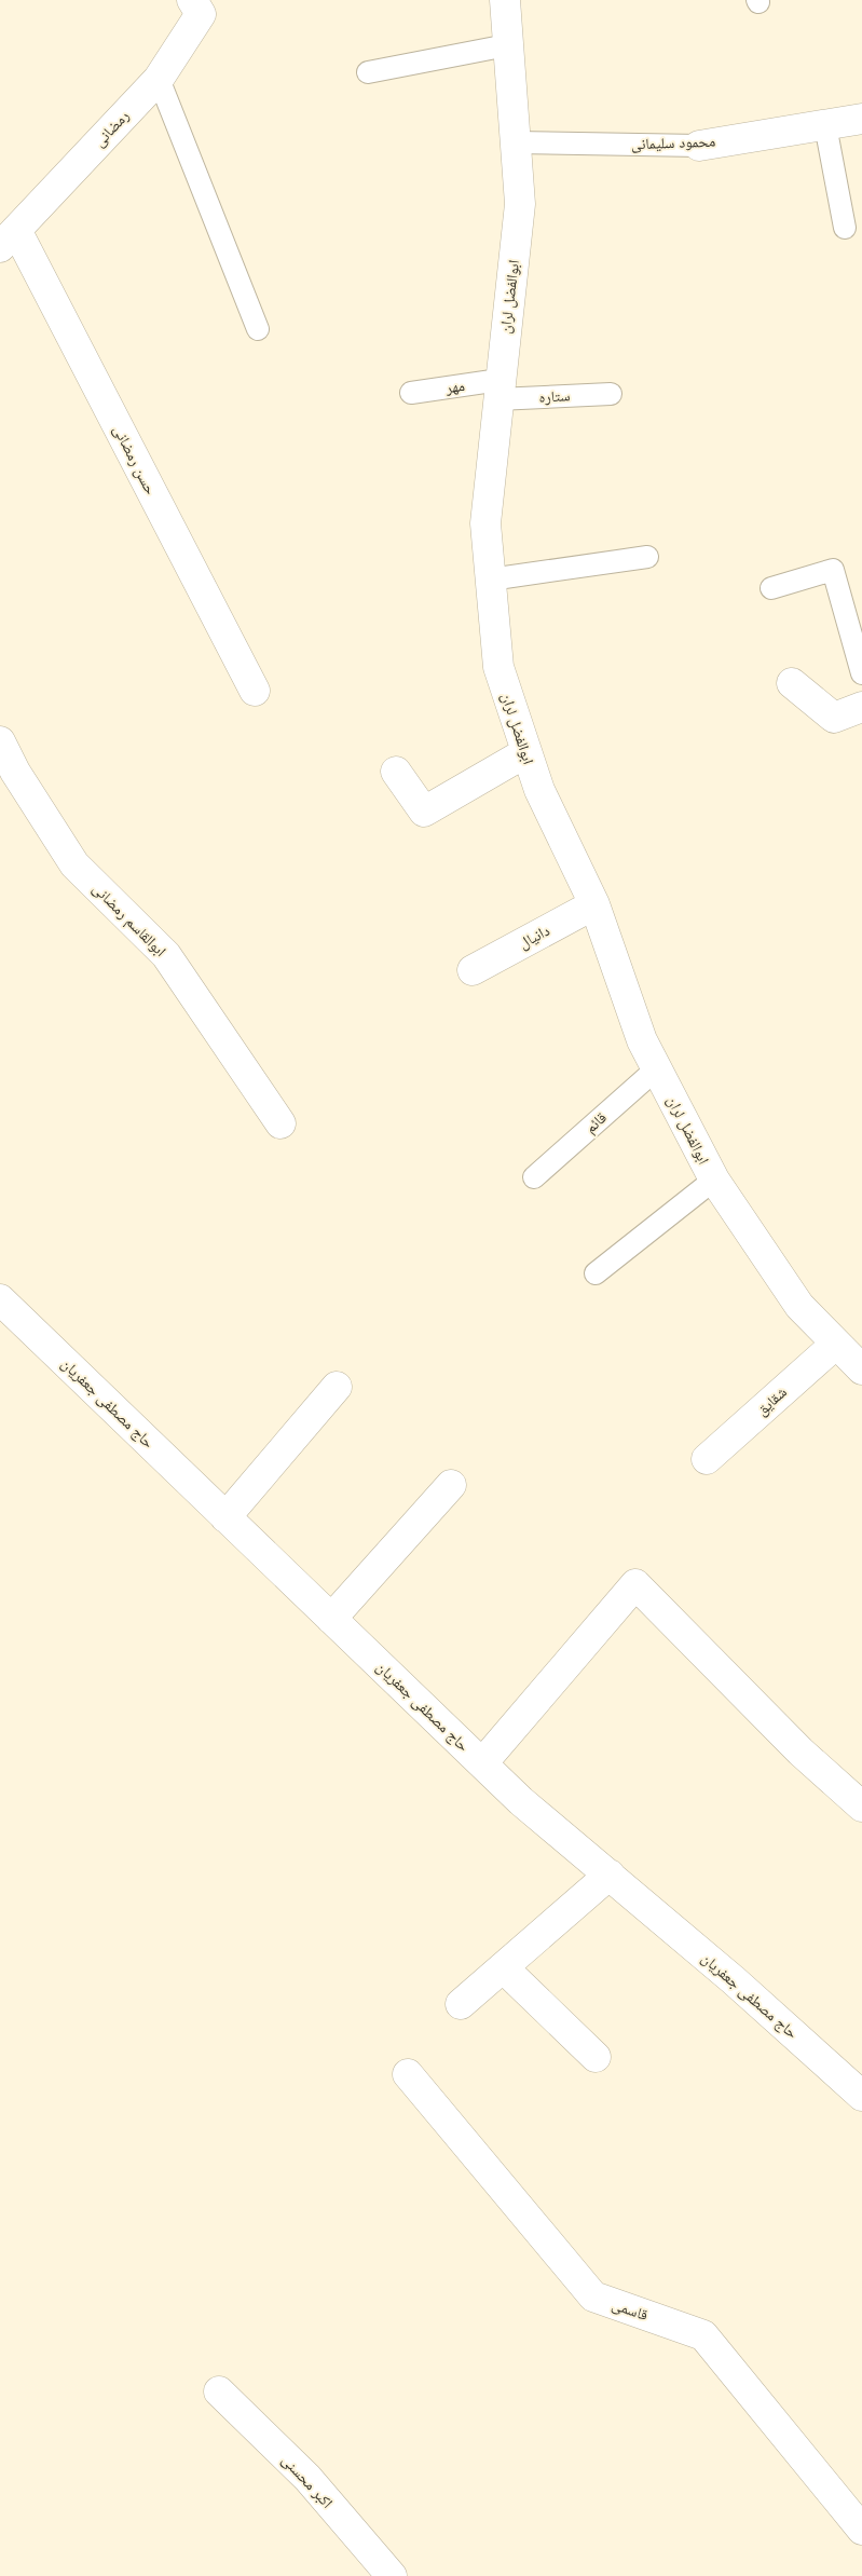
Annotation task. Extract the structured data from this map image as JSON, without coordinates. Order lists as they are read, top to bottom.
{
  "streets": {
    "street": [
      "رمضانی",
      "محمود سلیمانی",
      "ابوالفضل لران",
      "حسن رمضانی",
      "ابوالقاسم رمضانی",
      "دانیال",
      "شقایق",
      "حاج مصطفی جعفریان",
      "قاسمی",
      "اکبر محسنی"
    ],
    "lane": ["مهر", "ستاره", "قائم"]
  },
  "crossings": [
    ["رمضانی", "حسن رمضانی"],
    ["محمود سلیمانی", "ابوالفضل لران"],
    ["ابوالفضل لران", "مهر"],
    ["ابوالفضل لران", "ستاره"],
    ["ابوالفضل لران", "دانیال"],
    ["ابوالفضل لران", "قائم"],
    ["ابوالفضل لران", "شقایق"],
    ["مهر", "ستاره"]
  ]
}
